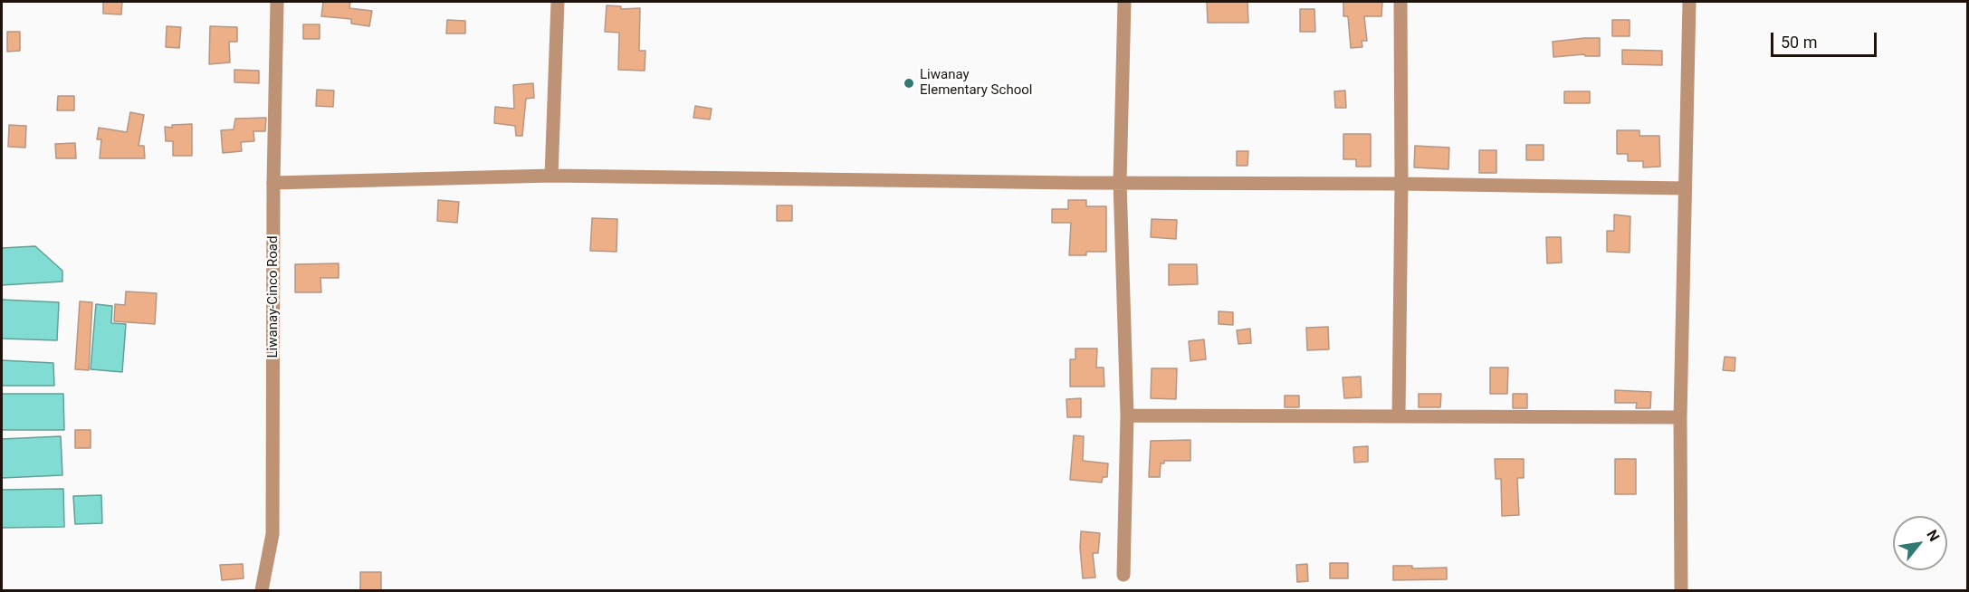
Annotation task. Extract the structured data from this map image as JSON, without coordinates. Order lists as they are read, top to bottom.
{
  "streets": {
    "street": ["Liwanay-Cinco Road"]
  },
  "places": ["Liwanay Elementary School"],
  "scale_bar": "50 m",
  "north": "top right"
}
